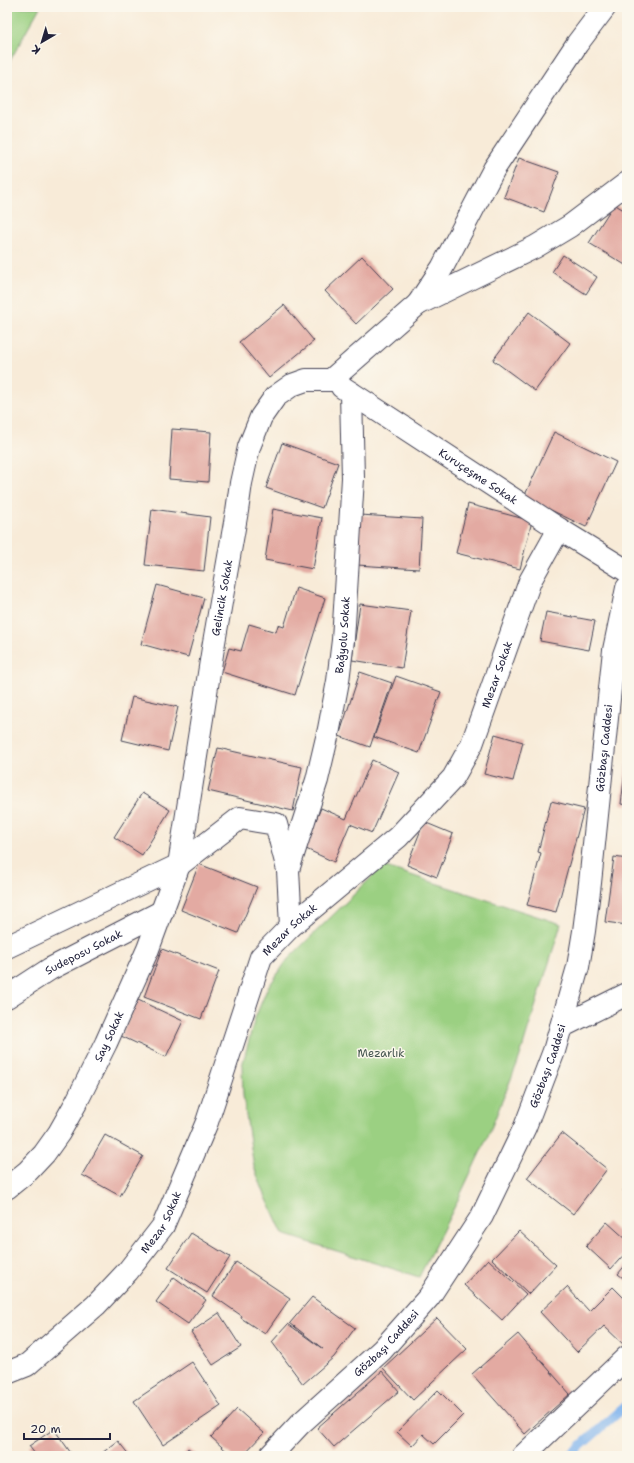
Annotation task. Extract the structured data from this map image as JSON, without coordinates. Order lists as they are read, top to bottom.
{
  "streets": {
    "street": [
      "Kuruçeşme Sokak",
      "Gelincik Sokak",
      "Bağyolu Sokak",
      "Mezar Sokak",
      "Gözbaşı Caddesi",
      "Sudeposu Sokak",
      "Say Sokak"
    ]
  },
  "crossings": [
    ["Kuruçeşme Sokak", "Gelincik Sokak"],
    ["Kuruçeşme Sokak", "Bağyolu Sokak"],
    ["Kuruçeşme Sokak", "Mezar Sokak"],
    ["Gelincik Sokak", "Say Sokak"],
    ["Sudeposu Sokak", "Say Sokak"]
  ],
  "parks": ["Mezarlık"],
  "scale_bar": "20 m",
  "north": "bottom left"
}
